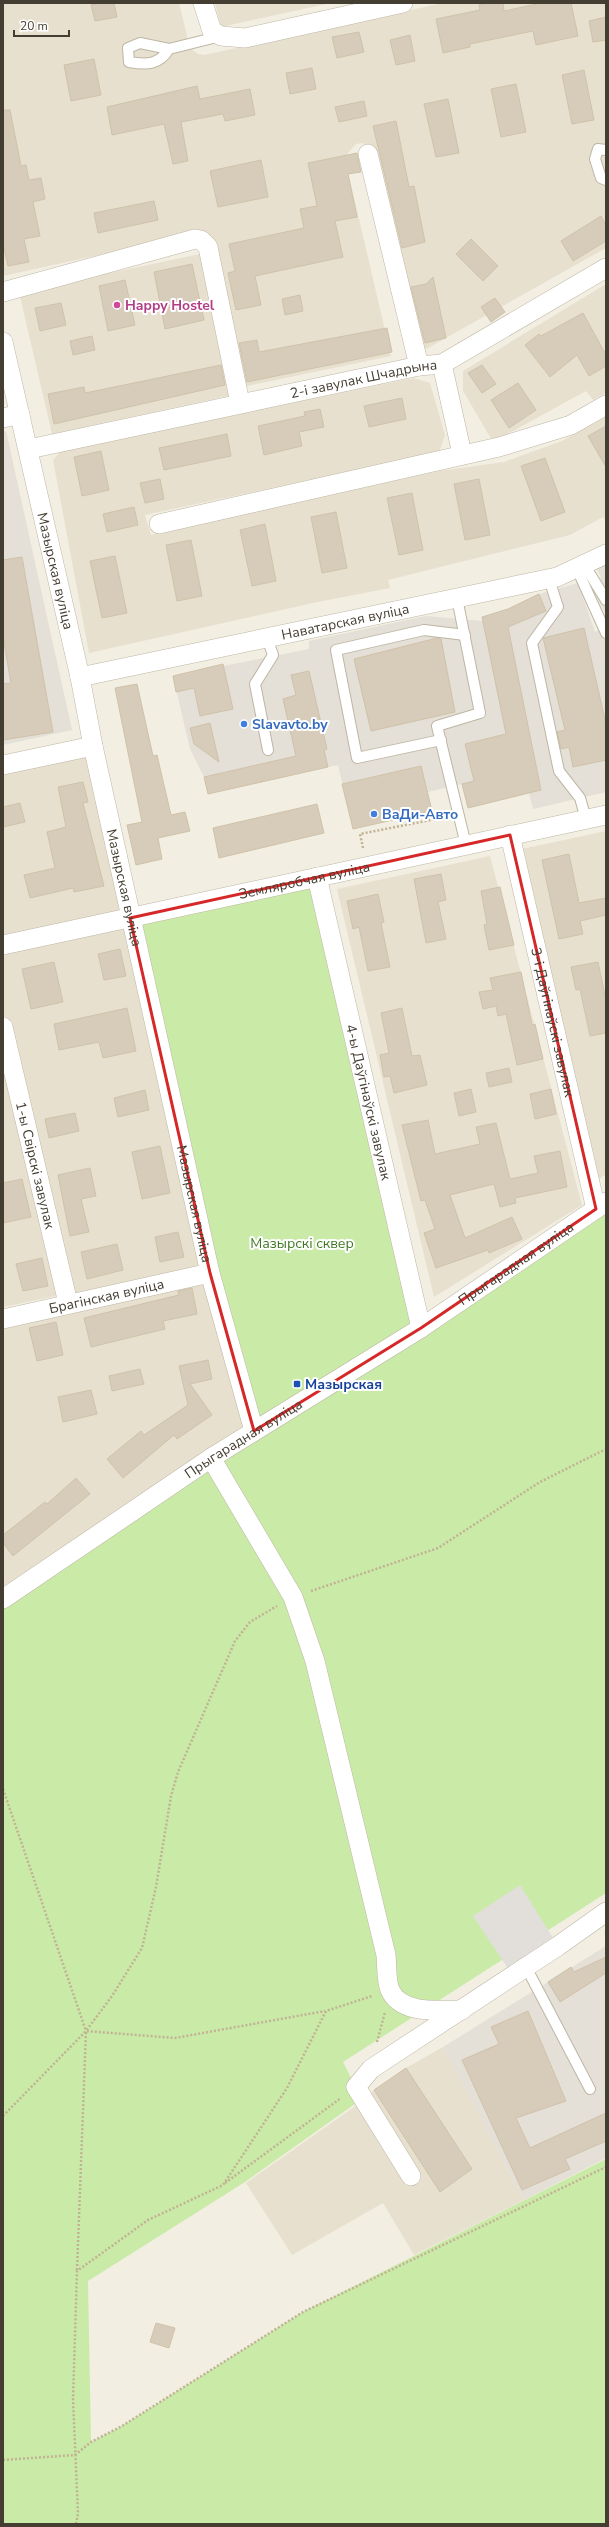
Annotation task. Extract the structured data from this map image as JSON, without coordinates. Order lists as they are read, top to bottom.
{
  "streets": {
    "street": [
      "2-і завулак Шчадрына",
      "Мазырская вуліца",
      "Наватарская вуліца",
      "Земляробчая вуліца",
      "3-і Даўгінаўскі завулак",
      "4-ы Даўгінаўскі завулак",
      "1-ы Свірскі завулак",
      "Прыгарадная вуліца",
      "Брагінская вуліца"
    ]
  },
  "crossings": [
    ["2-і завулак Шчадрына", "Мазырская вуліца"],
    ["Мазырская вуліца", "Наватарская вуліца"],
    ["Мазырская вуліца", "Земляробчая вуліца"],
    ["Мазырская вуліца", "Прыгарадная вуліца"],
    ["Мазырская вуліца", "Брагінская вуліца"],
    ["Земляробчая вуліца", "3-і Даўгінаўскі завулак"],
    ["Земляробчая вуліца", "4-ы Даўгінаўскі завулак"],
    ["3-і Даўгінаўскі завулак", "Прыгарадная вуліца"],
    ["4-ы Даўгінаўскі завулак", "Прыгарадная вуліца"],
    ["1-ы Свірскі завулак", "Брагінская вуліца"]
  ],
  "parks": ["Мазырскі сквер"],
  "places": {
    "other": ["Happy Hostel", "Slavavto.by", "ВаДи-Авто"],
    "transit": ["Мазырская"]
  },
  "scale_bar": "20 m"
}
